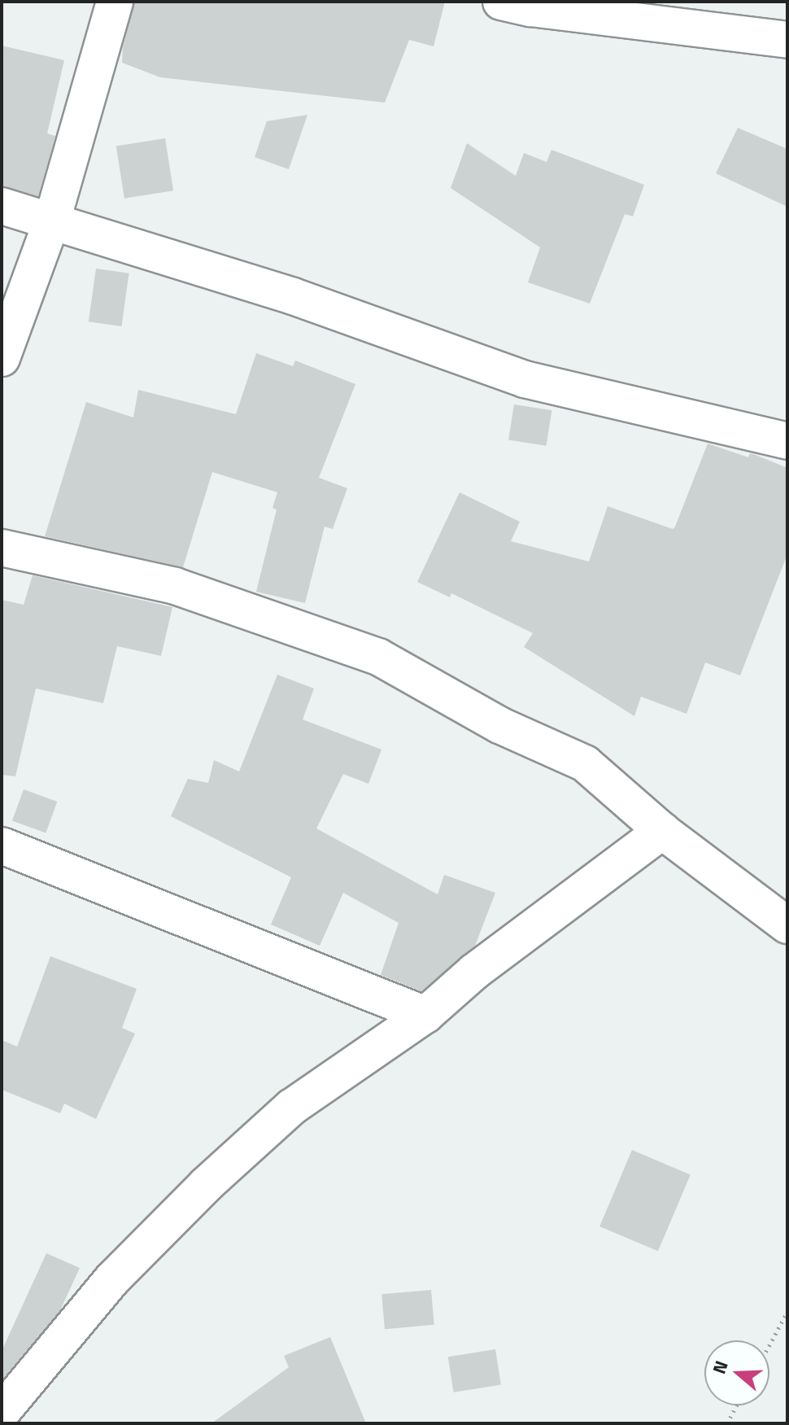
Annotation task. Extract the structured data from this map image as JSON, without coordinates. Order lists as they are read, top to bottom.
{
  "north": "left"
}
